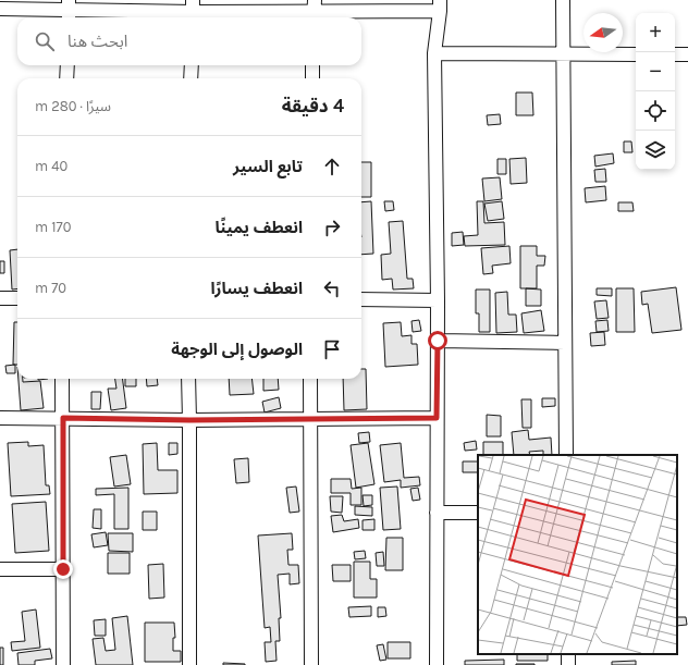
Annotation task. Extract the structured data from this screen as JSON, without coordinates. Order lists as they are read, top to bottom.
{
  "north": "left",
  "page": {
    "map_buttons": ["+", "−"],
    "search": "ابحث هنا",
    "heading": ["4 دقيقة", "سيرًا · 280 m"],
    "list": [
      ["تابع السير", "40 m"],
      ["انعطف يمينًا", "170 m"],
      ["انعطف يسارًا", "70 m"],
      "الوصول إلى الوجهة"
    ]
  }
}
